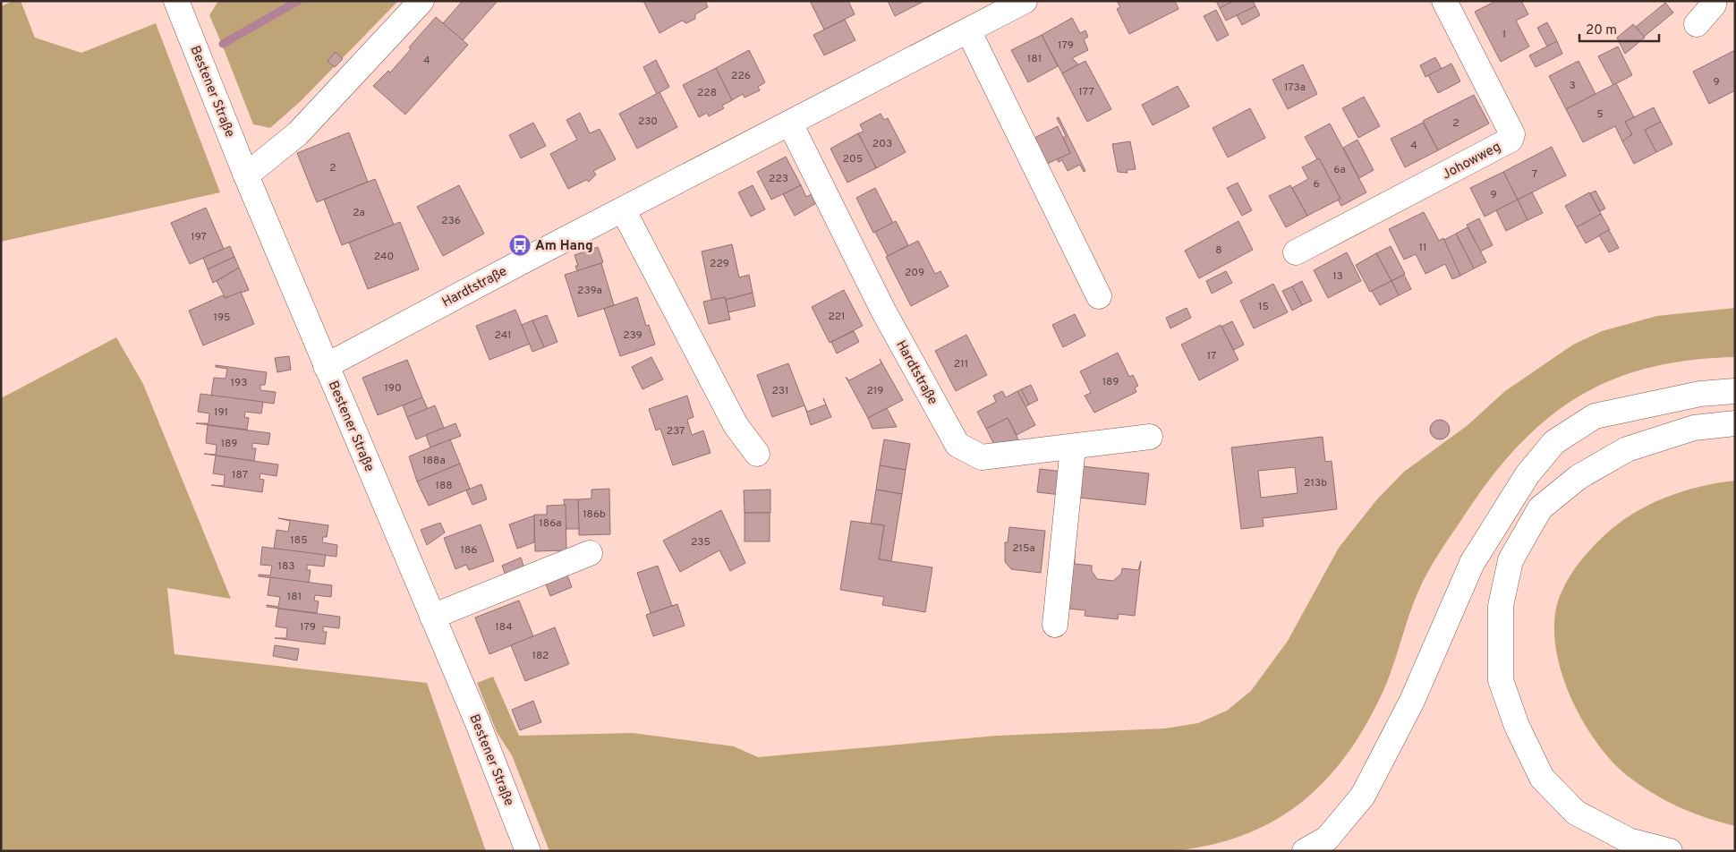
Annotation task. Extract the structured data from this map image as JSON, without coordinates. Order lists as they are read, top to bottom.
{
  "streets": {
    "main road": ["Bestener Straße", "Johowweg", "Hardtstraße"]
  },
  "crossings": [
    ["Bestener Straße", "Hardtstraße"]
  ],
  "places": {
    "bus stop": ["Am Hang"]
  },
  "house_numbers": [
    "1",
    "179",
    "181",
    "4",
    "226",
    "9",
    "3",
    "173a",
    "177",
    "228",
    "5",
    "230",
    "2",
    "203",
    "4",
    "205",
    "2",
    "6a",
    "7",
    "223",
    "6",
    "9",
    "2a",
    "236",
    "197",
    "11",
    "8",
    "240",
    "229",
    "209",
    "13",
    "239a",
    "15",
    "221",
    "195",
    "241",
    "239",
    "17",
    "211",
    "189",
    "193",
    "190",
    "231",
    "219",
    "191",
    "237",
    "189",
    "188a",
    "187",
    "213b",
    "188",
    "186b",
    "186a",
    "185",
    "235",
    "215a",
    "186",
    "183",
    "181",
    "179",
    "184",
    "182"
  ],
  "scale_bar": "20 m"
}
